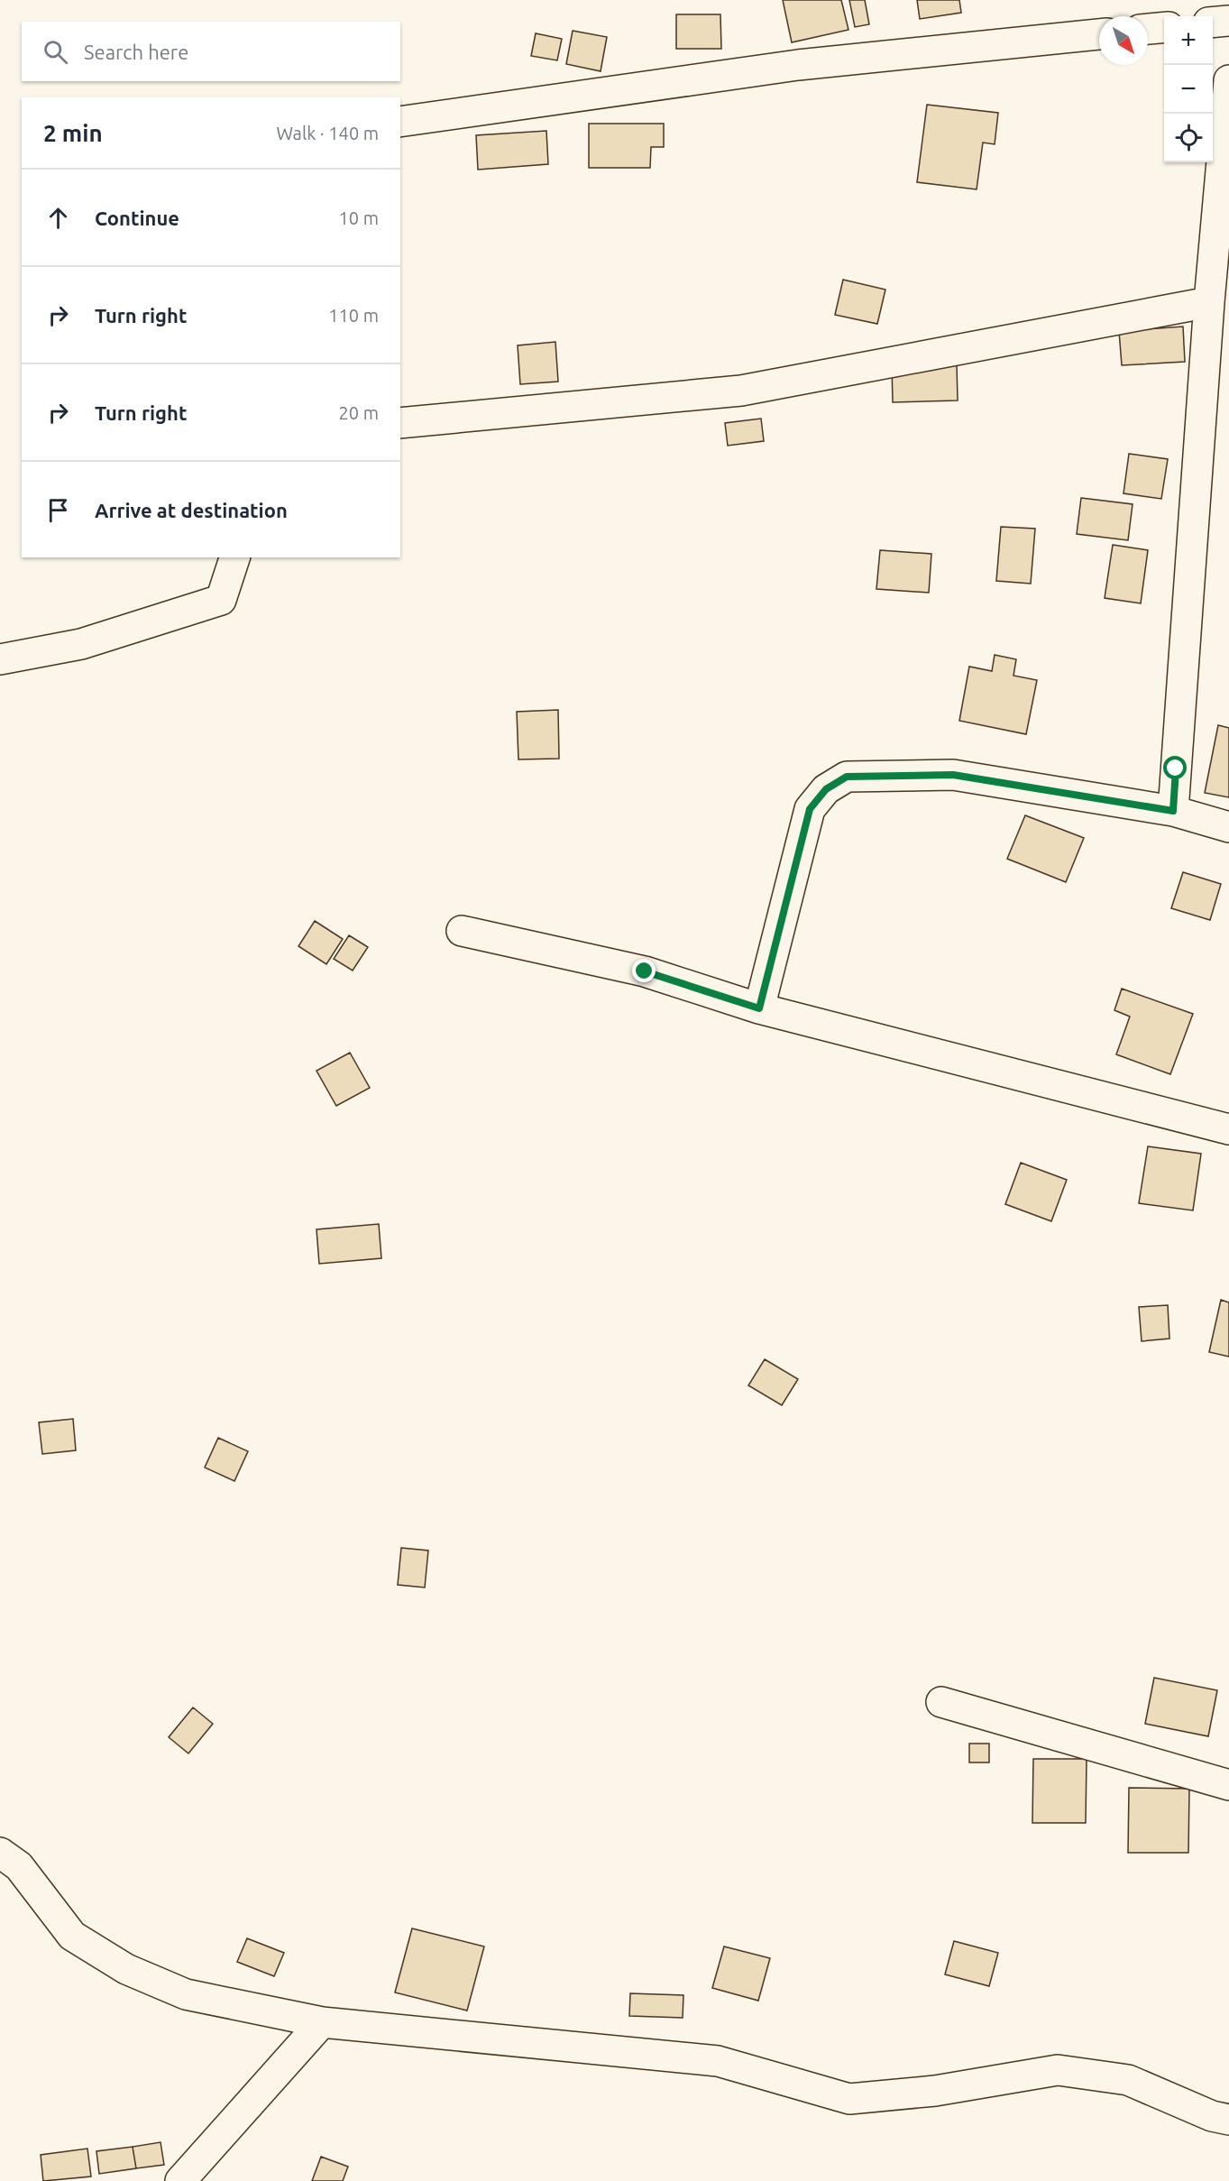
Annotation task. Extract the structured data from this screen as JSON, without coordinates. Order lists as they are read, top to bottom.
{
  "north": "bottom right",
  "page": {
    "map_buttons": ["+", "−"],
    "search": "Search here",
    "heading": ["2 min", "Walk · 140 m"],
    "list": [
      ["Continue", "10 m"],
      ["Turn right", "110 m"],
      ["Turn right", "20 m"],
      "Arrive at destination"
    ]
  }
}
